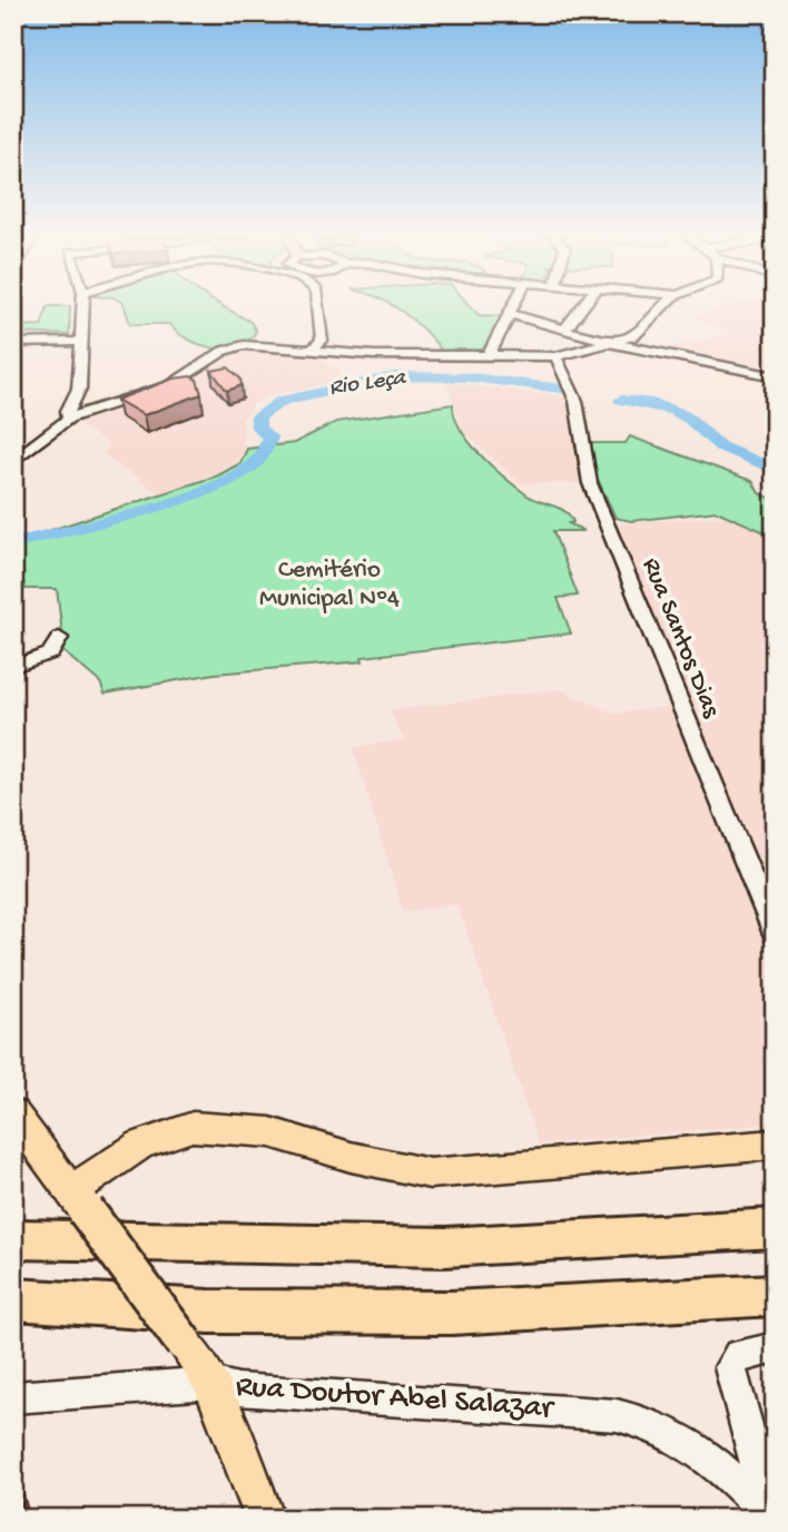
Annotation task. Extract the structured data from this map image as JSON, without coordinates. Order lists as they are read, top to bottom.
{
  "streets": {
    "street": ["Rua Santos Dias", "Rua Doutor Abel Salazar"]
  },
  "water": ["Rio Leça"],
  "parks": ["Cemitério Municipal Nº4"]
}
